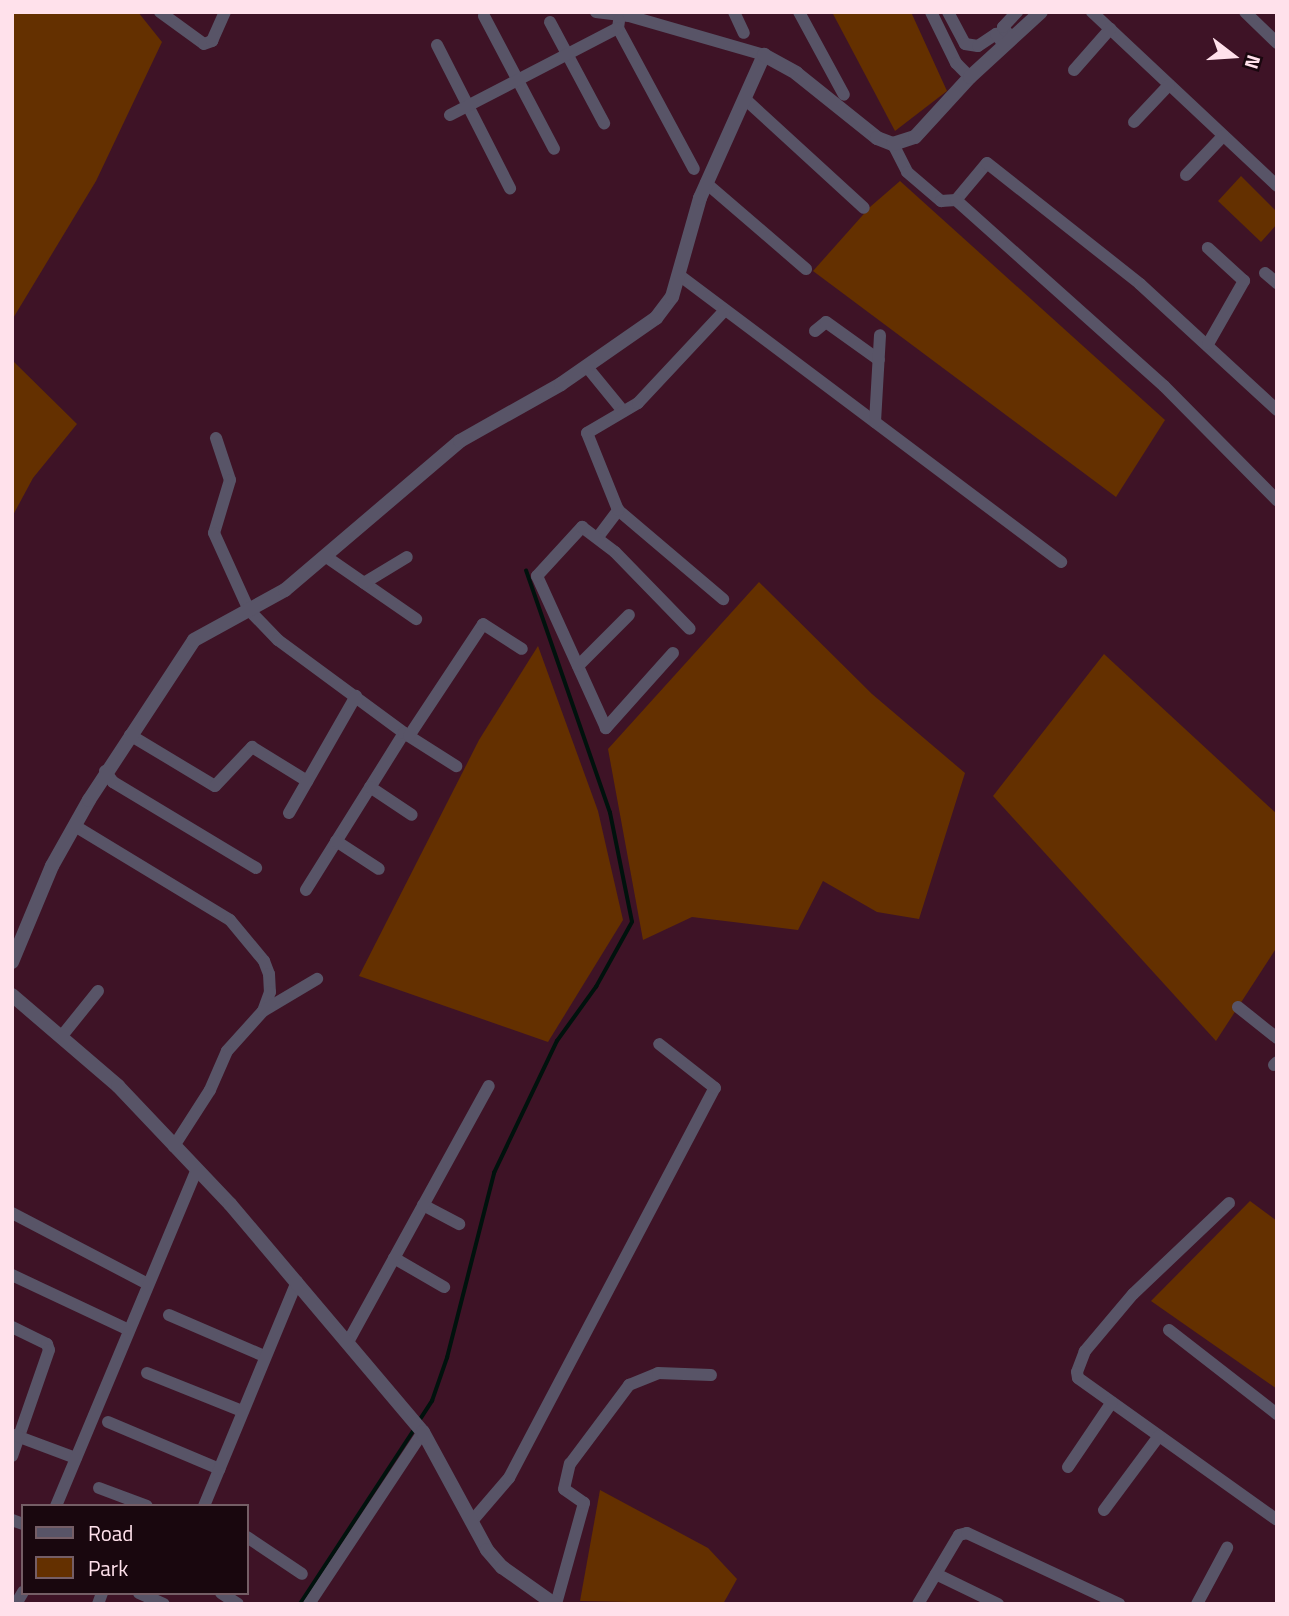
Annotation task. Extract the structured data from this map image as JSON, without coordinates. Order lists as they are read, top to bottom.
{
  "legend": ["Road", "Park"],
  "north": "right"
}
